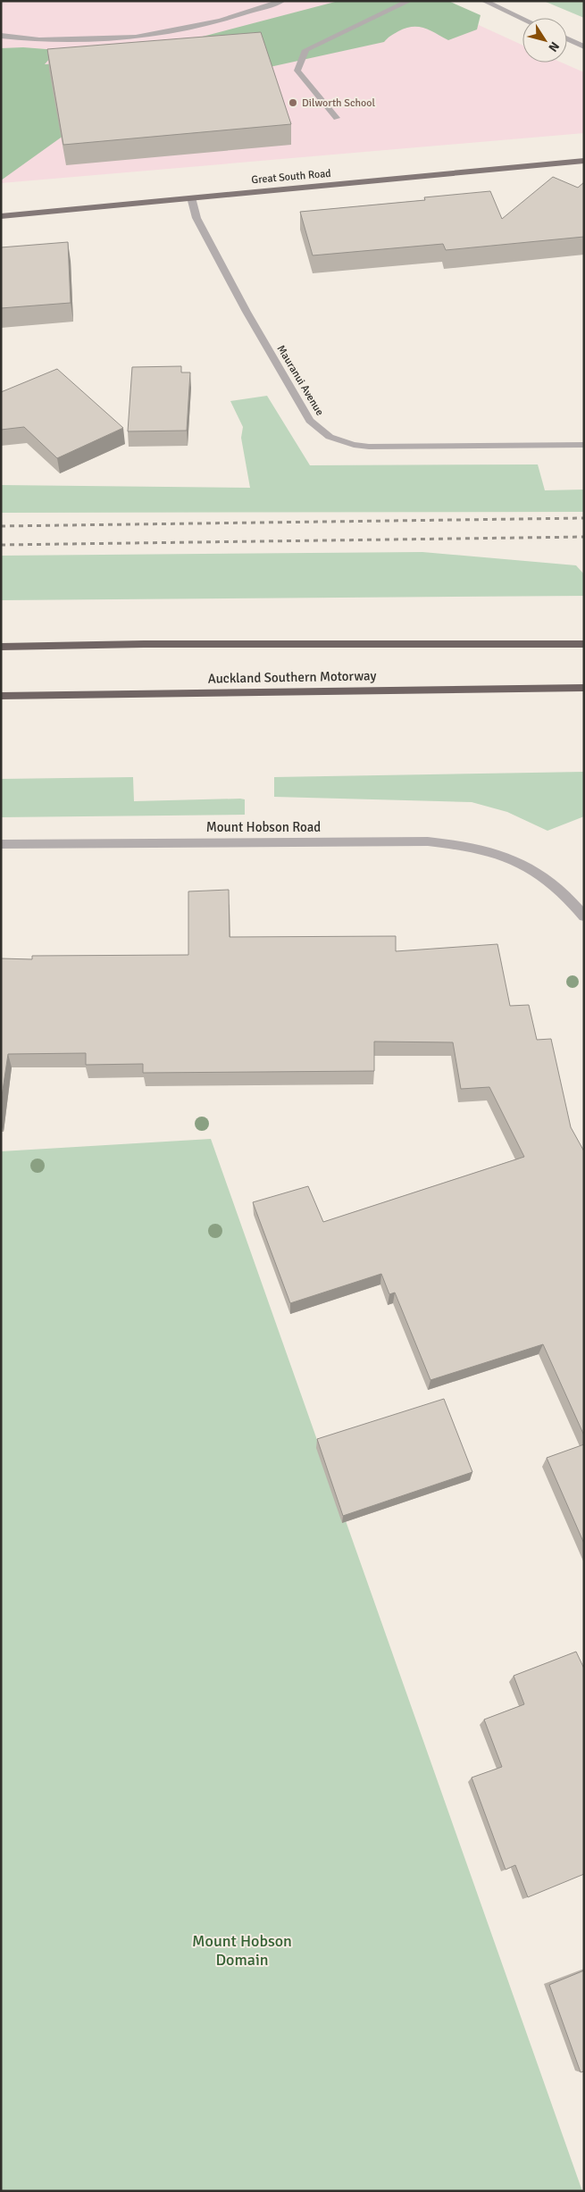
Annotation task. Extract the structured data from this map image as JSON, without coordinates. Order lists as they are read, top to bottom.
{
  "streets": {
    "highway": ["Auckland Southern Motorway"],
    "main road": ["Great South Road"],
    "street": ["Mauranui Avenue", "Mount Hobson Road"]
  },
  "crossings": [
    ["Great South Road", "Mauranui Avenue"]
  ],
  "parks": ["Mount Hobson Domain"],
  "places": ["Dilworth School"],
  "north": "bottom right"
}
